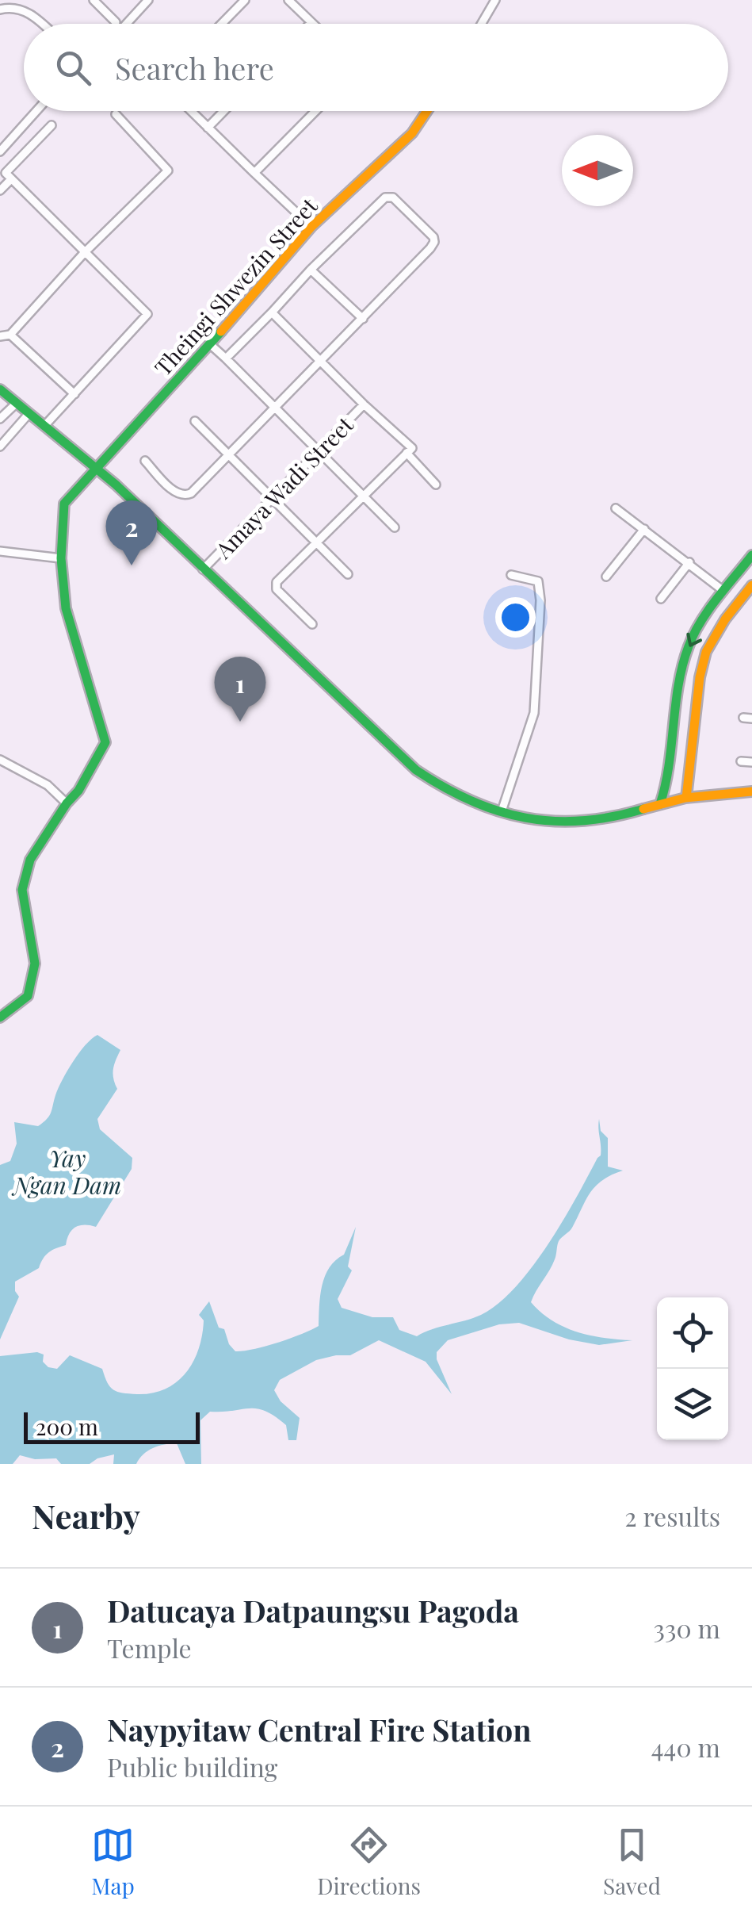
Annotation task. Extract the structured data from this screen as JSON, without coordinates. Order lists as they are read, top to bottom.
{
  "streets": {
    "street": ["Theingi Shwezin Street", "Amaya Wadi Street"]
  },
  "water": ["Yay Ngan Dam"],
  "scale_bar": "200 m",
  "north": "left",
  "page": {
    "search": "Search here",
    "pins": ["2", "1"],
    "scale": "200 m",
    "heading": ["Nearby", "2 results"],
    "list": [
      {
        "mark": "1",
        "name": "Datucaya Datpaungsu Pagoda",
        "note": "Temple",
        "value": "330 m"
      },
      {
        "mark": "2",
        "name": "Naypyitaw Central Fire Station",
        "note": "Public building",
        "value": "440 m"
      }
    ],
    "nav": ["Map", "Directions", "Saved"]
  }
}
